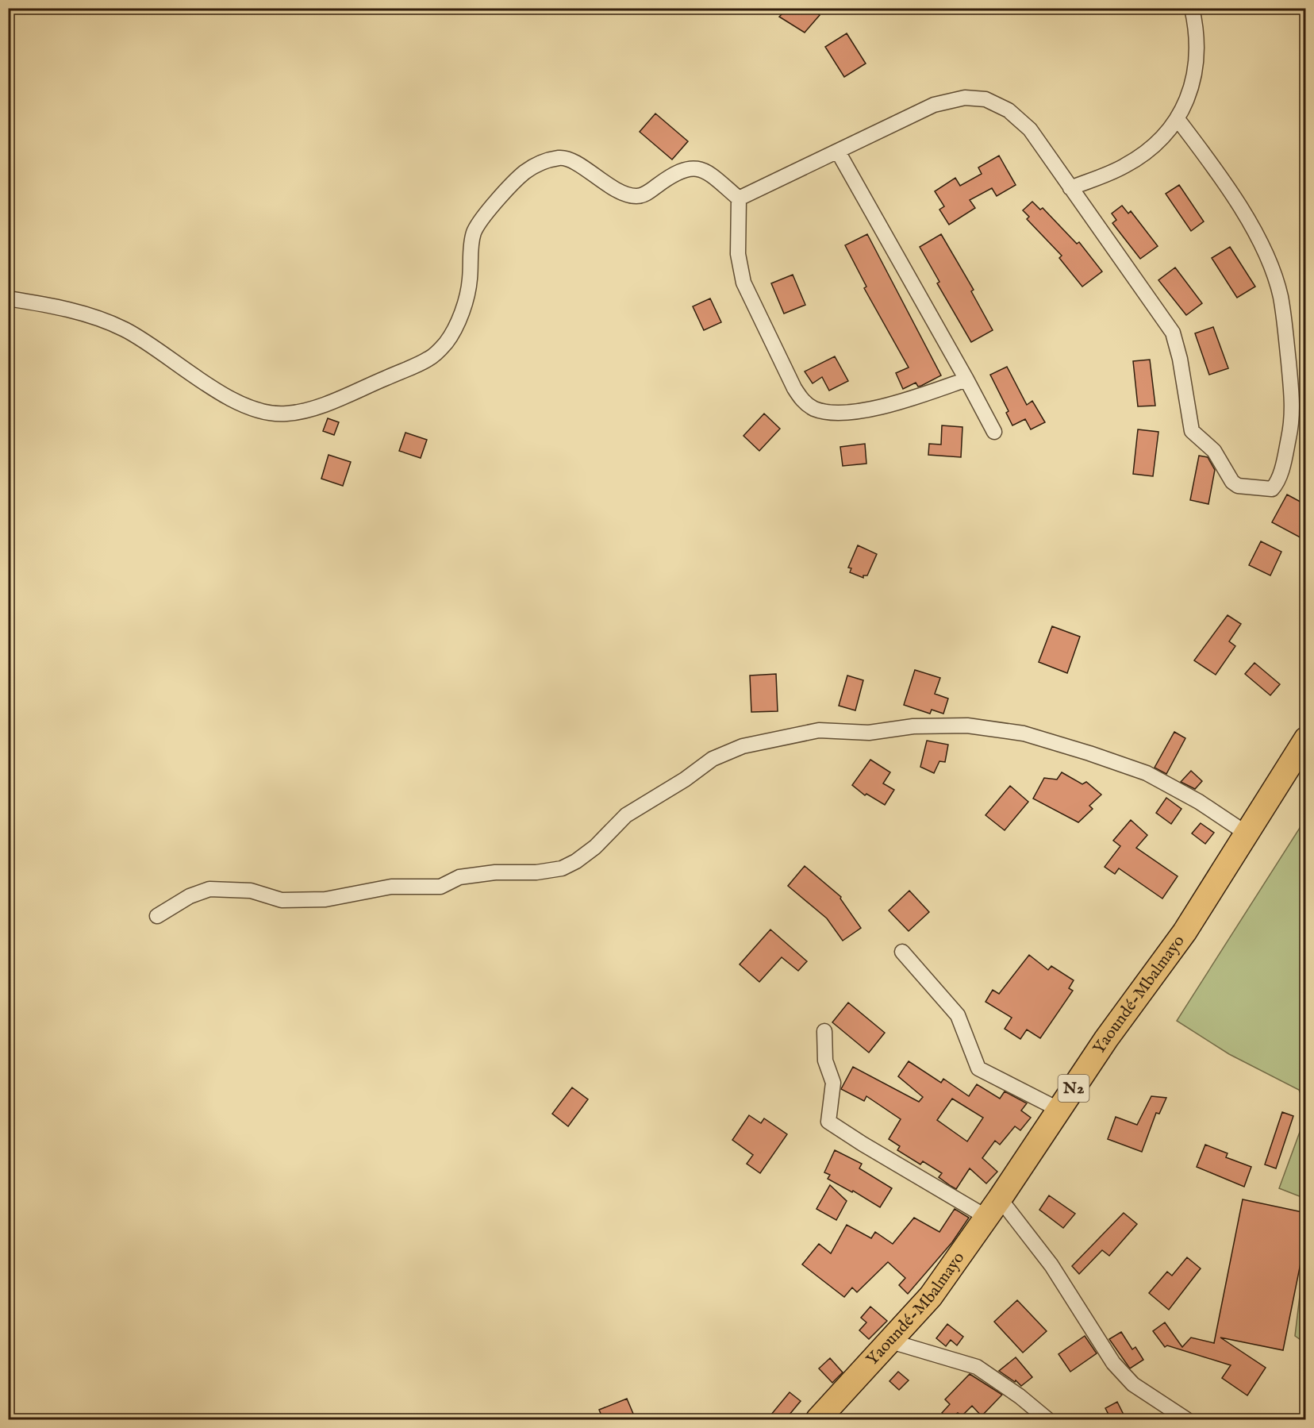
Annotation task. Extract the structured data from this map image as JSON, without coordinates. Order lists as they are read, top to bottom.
{
  "streets": {
    "highway": ["Yaoundé-Mbalmayo", "N2"]
  }
}
